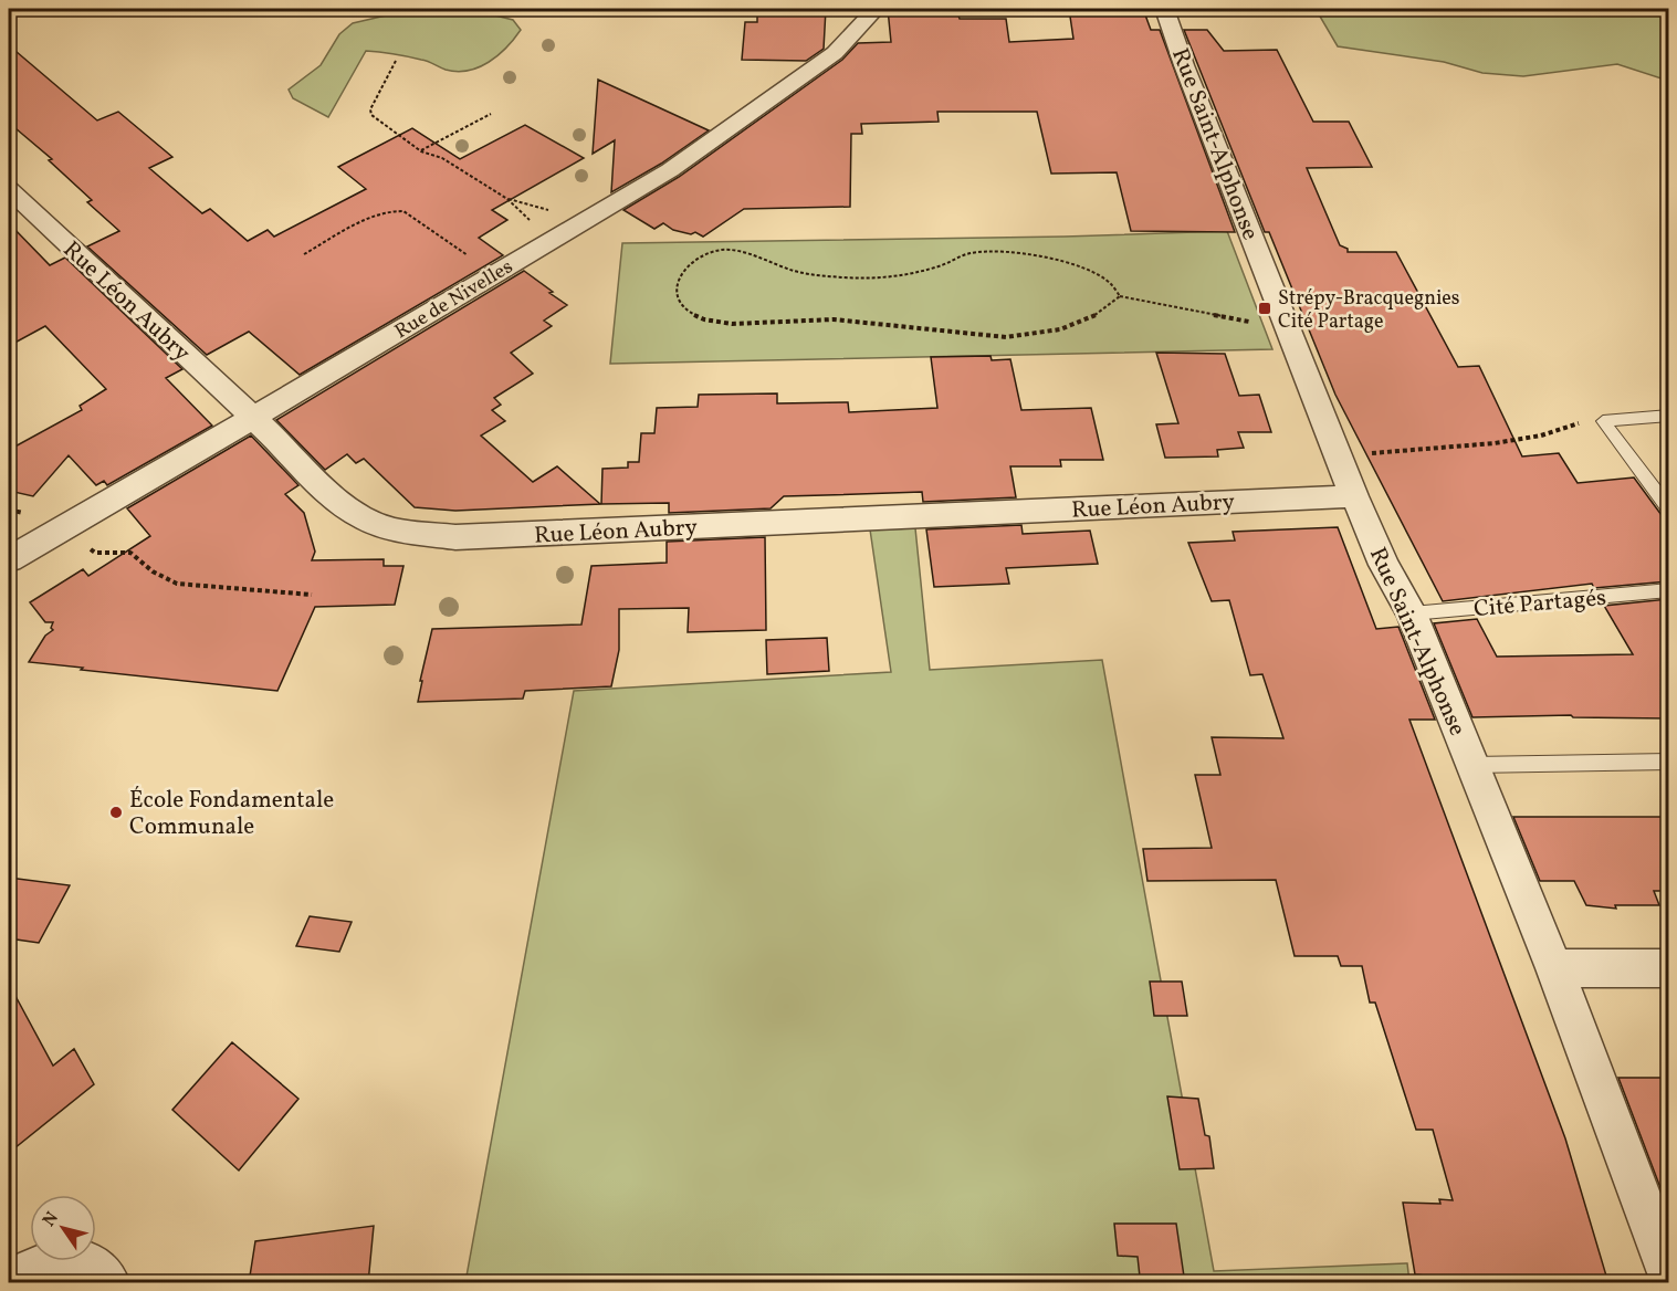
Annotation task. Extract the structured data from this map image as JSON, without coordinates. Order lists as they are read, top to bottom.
{
  "streets": {
    "street": ["Rue Saint-Alphonse", "Rue de Nivelles", "Rue Léon Aubry"],
    "lane": ["Cité Partagés"]
  },
  "crossings": [
    ["Rue Saint-Alphonse", "Rue Léon Aubry"],
    ["Rue Saint-Alphonse", "Cité Partagés"],
    ["Rue de Nivelles", "Rue Léon Aubry"]
  ],
  "places": {
    "transit": ["Strépy-Bracquegnies Cité Partage"],
    "other": ["École Fondamentale Communale"]
  },
  "north": "top left"
}
